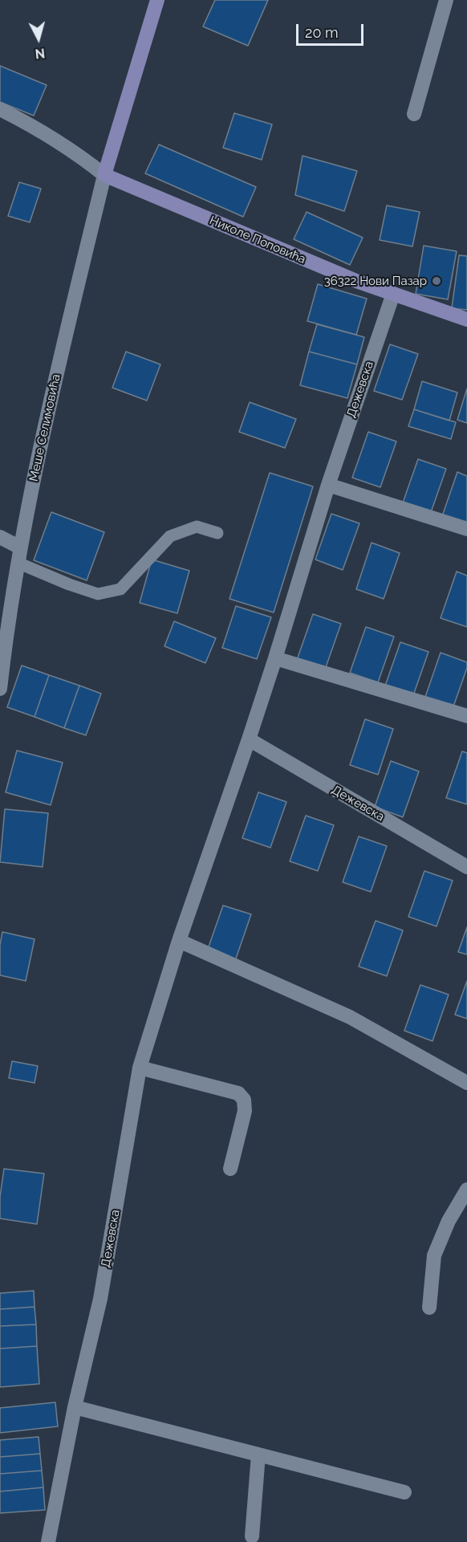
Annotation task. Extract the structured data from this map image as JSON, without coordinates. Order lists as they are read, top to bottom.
{
  "streets": {
    "main road": ["Николе Поповића", "Меше Селимовића"],
    "street": ["Дежевска"]
  },
  "crossings": [
    ["Николе Поповића", "Дежевска"],
    ["Николе Поповића", "Меше Селимовића"]
  ],
  "places": ["36322 Нови Пазар"],
  "scale_bar": "20 m",
  "north": "bottom"
}
